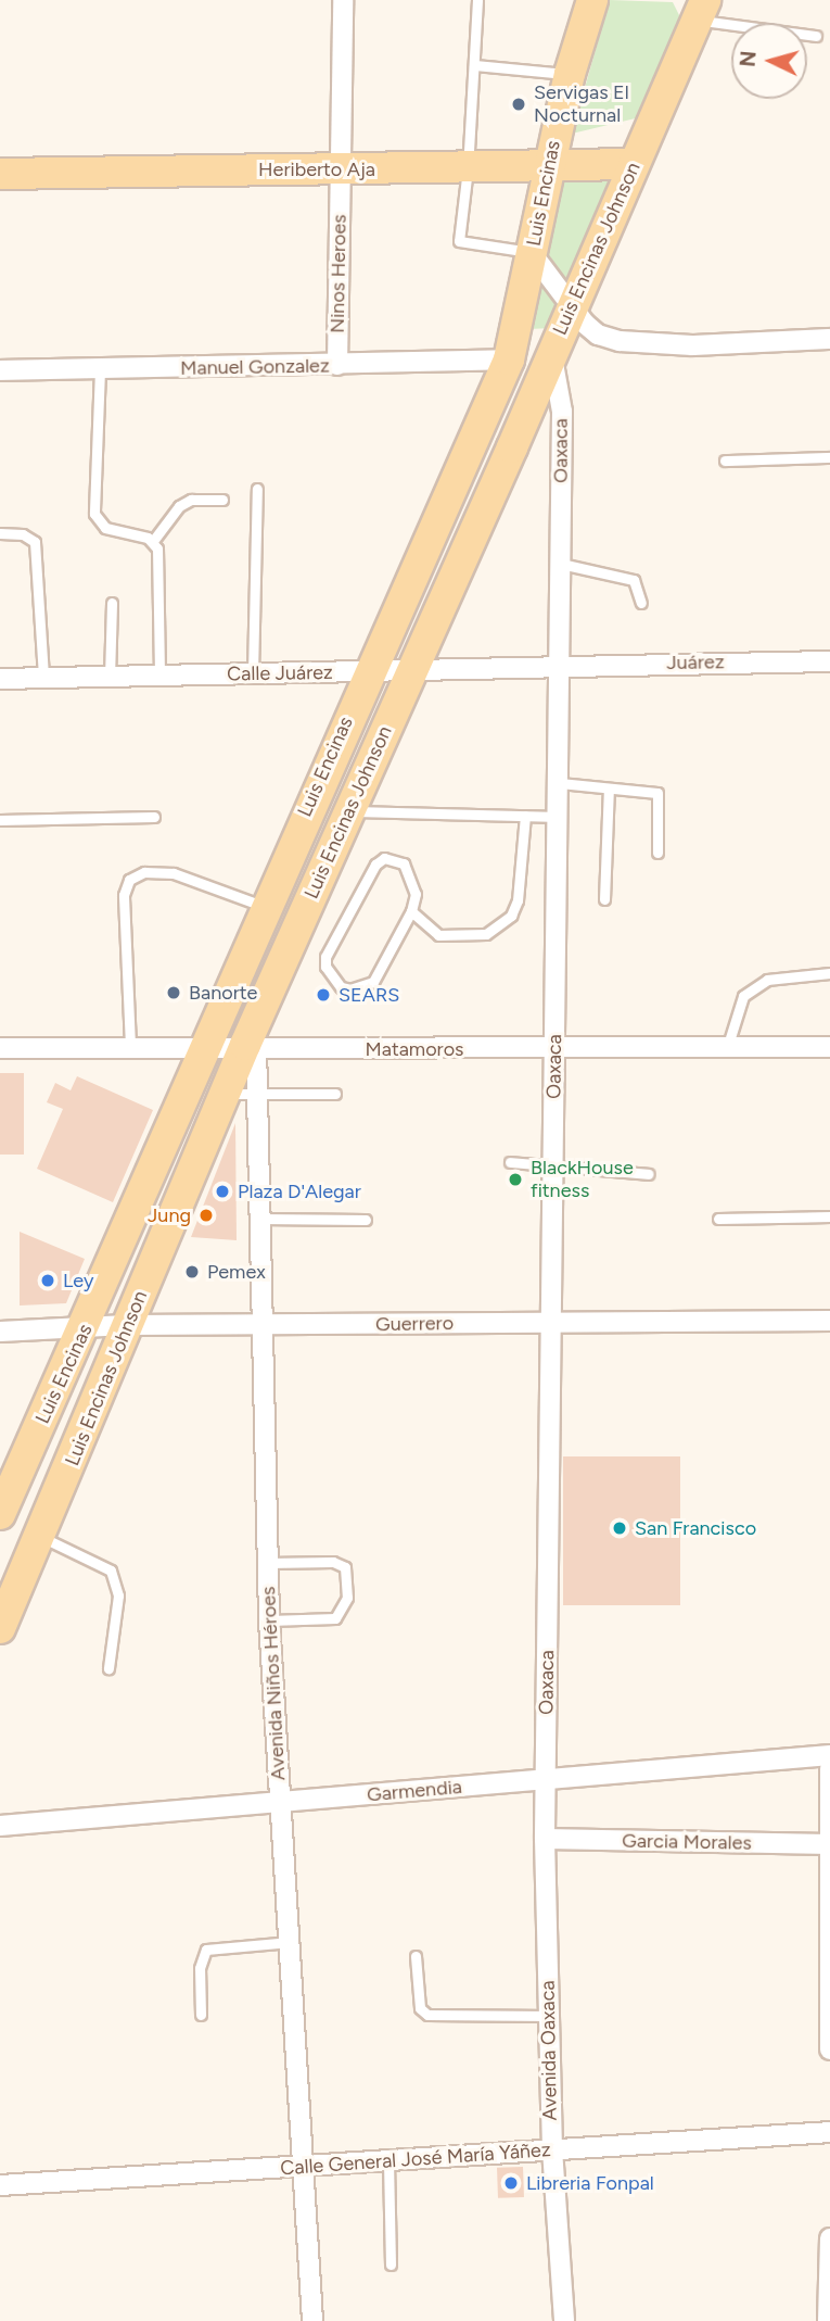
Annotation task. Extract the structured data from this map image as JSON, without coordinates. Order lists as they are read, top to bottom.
{
  "streets": {
    "main road": ["Heriberto Aja", "Luis Encinas", "Luis Encinas Johnson"],
    "street": [
      "Ninos Heroes",
      "Manuel Gonzalez",
      "Oaxaca",
      "Juárez",
      "Calle Juárez",
      "Matamoros",
      "Guerrero",
      "Avenida Niños Héroes",
      "Garmendia",
      "Garcia Morales",
      "Avenida Oaxaca",
      "Calle General José María Yáñez"
    ]
  },
  "crossings": [
    ["Heriberto Aja", "Luis Encinas"],
    ["Heriberto Aja", "Luis Encinas Johnson"],
    ["Heriberto Aja", "Ninos Heroes"],
    ["Luis Encinas", "Manuel Gonzalez"],
    ["Luis Encinas", "Calle Juárez"],
    ["Luis Encinas", "Matamoros"],
    ["Luis Encinas", "Guerrero"],
    ["Luis Encinas Johnson", "Oaxaca"],
    ["Luis Encinas Johnson", "Calle Juárez"],
    ["Luis Encinas Johnson", "Matamoros"],
    ["Luis Encinas Johnson", "Guerrero"],
    ["Luis Encinas Johnson", "Avenida Niños Héroes"],
    ["Ninos Heroes", "Manuel Gonzalez"],
    ["Oaxaca", "Juárez"],
    ["Oaxaca", "Calle Juárez"],
    ["Oaxaca", "Matamoros"],
    ["Oaxaca", "Guerrero"],
    ["Oaxaca", "Garmendia"],
    ["Oaxaca", "Avenida Oaxaca"],
    ["Juárez", "Calle Juárez"],
    ["Matamoros", "Avenida Niños Héroes"],
    ["Guerrero", "Avenida Niños Héroes"],
    ["Avenida Niños Héroes", "Garmendia"],
    ["Avenida Niños Héroes", "Calle General José María Yáñez"],
    ["Garmendia", "Avenida Oaxaca"],
    ["Garcia Morales", "Avenida Oaxaca"],
    ["Avenida Oaxaca", "Calle General José María Yáñez"]
  ],
  "places": [
    "Servigas El Nocturnal",
    "Banorte",
    "SEARS",
    "BlackHouse fitness",
    "Plaza D'Alegar",
    "Jung",
    "Pemex",
    "Ley",
    "San Francisco",
    "Libreria Fonpal"
  ],
  "north": "left"
}
